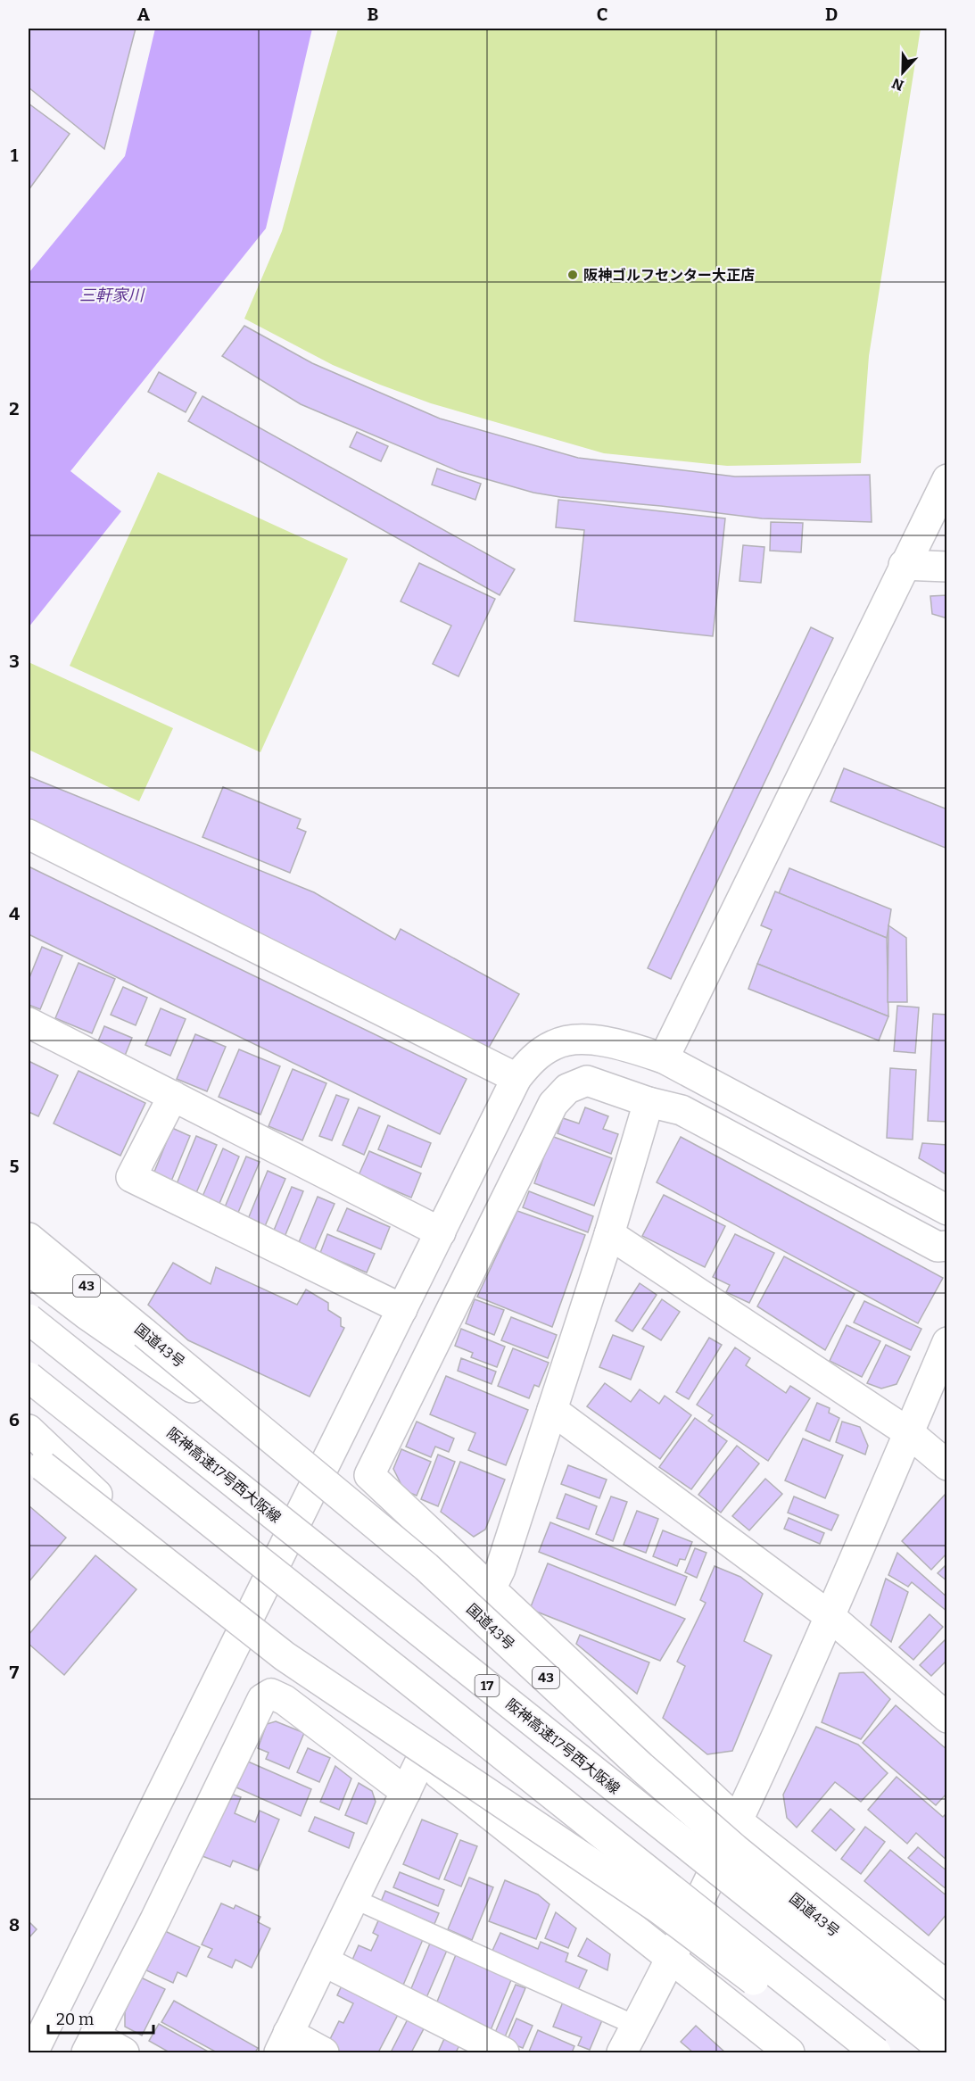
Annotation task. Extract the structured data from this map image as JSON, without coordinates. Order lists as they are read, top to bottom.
{
  "streets": {
    "main road": [
      "43",
      "国道43号",
      "阪神高速17号西大阪線",
      "17"
    ]
  },
  "water": ["三軒家川"],
  "places": ["阪神ゴルフセンター大正店"],
  "scale_bar": "20 m",
  "north": "bottom",
  "grid": {
    "columns": [
      "A",
      "B",
      "C",
      "D"
    ],
    "rows": [
      "1",
      "2",
      "3",
      "4",
      "5",
      "6",
      "7",
      "8"
    ]
  }
}
